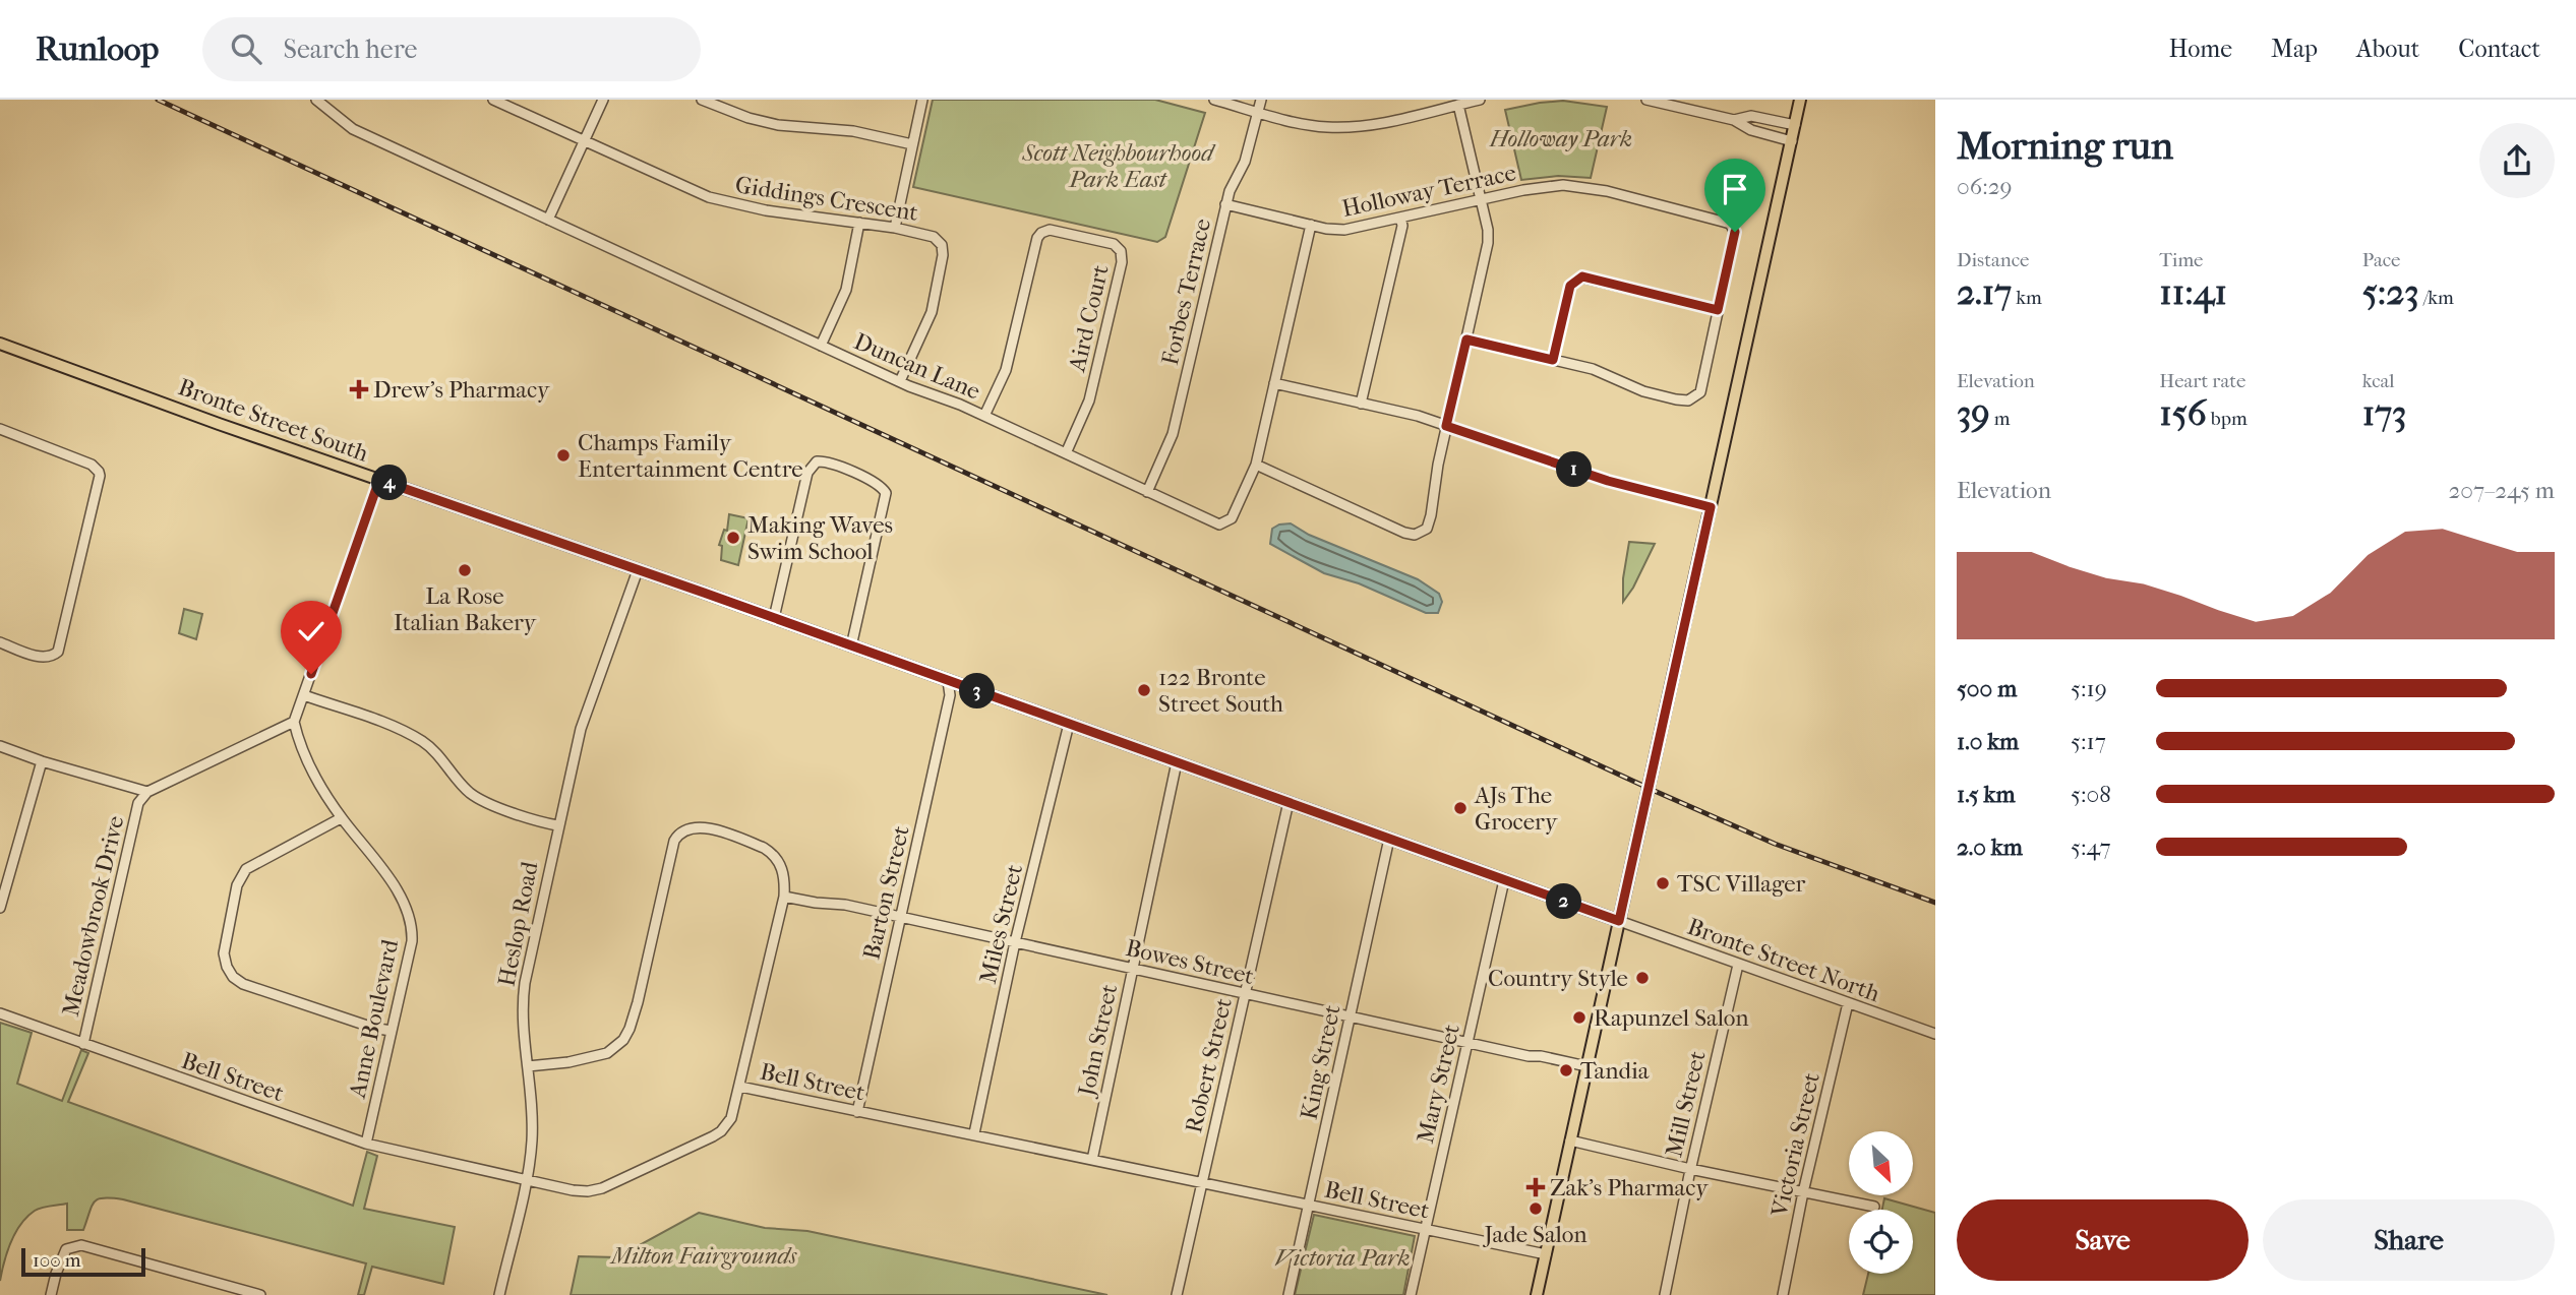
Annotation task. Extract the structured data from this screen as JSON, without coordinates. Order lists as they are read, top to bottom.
{
  "streets": {
    "main road": ["Bronte Street South"],
    "street": [
      "Holloway Terrace",
      "Giddings Crescent",
      "Forbes Terrace",
      "Aird Court",
      "Duncan Lane",
      "Barton Street",
      "Meadowbrook Drive",
      "Heslop Road",
      "Miles Street",
      "Bronte Street North",
      "Bowes Street",
      "Anne Boulevard",
      "John Street",
      "King Street",
      "Robert Street",
      "Bell Street",
      "Mary Street",
      "Mill Street",
      "Victoria Street"
    ]
  },
  "crossings": [
    ["Holloway Terrace", "Forbes Terrace"],
    ["Holloway Terrace", "Duncan Lane"],
    ["Giddings Crescent", "Duncan Lane"],
    ["Forbes Terrace", "Duncan Lane"],
    ["Aird Court", "Duncan Lane"],
    ["Bronte Street South", "Barton Street"],
    ["Bronte Street South", "Heslop Road"],
    ["Bronte Street South", "Miles Street"],
    ["Bronte Street South", "Bronte Street North"],
    ["Bronte Street South", "John Street"],
    ["Bronte Street South", "King Street"],
    ["Bronte Street South", "Robert Street"],
    ["Bronte Street South", "Mary Street"],
    ["Barton Street", "Bowes Street"],
    ["Barton Street", "Bell Street"],
    ["Meadowbrook Drive", "Anne Boulevard"],
    ["Meadowbrook Drive", "Bell Street"],
    ["Heslop Road", "Bell Street"],
    ["Miles Street", "Bowes Street"],
    ["Miles Street", "Bell Street"],
    ["Bronte Street North", "Mill Street"],
    ["Bronte Street North", "Victoria Street"],
    ["Bowes Street", "John Street"],
    ["Bowes Street", "King Street"],
    ["Bowes Street", "Robert Street"],
    ["Bowes Street", "Mary Street"],
    ["Anne Boulevard", "Bell Street"],
    ["John Street", "Bell Street"],
    ["King Street", "Bell Street"],
    ["Robert Street", "Bell Street"],
    ["Bell Street", "Mary Street"]
  ],
  "parks": [
    "Holloway Park",
    "Scott Neighbourhood Park East",
    "Milton Fairgrounds",
    "Victoria Park"
  ],
  "places": {
    "health": ["Drew's Pharmacy", "Zak's Pharmacy"],
    "other": [
      "Champs Family Entertainment Centre",
      "Making Waves Swim School",
      "La Rose Italian Bakery",
      "122 Bronte Street South",
      "AJs The Grocery",
      "TSC Villager",
      "Country Style",
      "Rapunzel Salon",
      "Tandia",
      "Jade Salon"
    ]
  },
  "scale_bar": "100 m",
  "north": "bottom right",
  "page": {
    "header": "Runloop",
    "search": "Search here",
    "nav": [
      "Home",
      "Map",
      "About",
      "Contact"
    ],
    "heading": ["Morning run", "06:29"],
    "stats": [
      ["Distance", "2.17 km"],
      ["Time", "11:41"],
      ["Pace", "5:23 /km"],
      ["Elevation", "39 m"],
      ["Heart rate", "156 bpm"],
      ["kcal", "173"]
    ],
    "pins": [
      "1",
      "4",
      "3",
      "2"
    ],
    "chart": ["Elevation", "207–245 m"],
    "list": [
      {
        "name": "500 m",
        "note": "5:19"
      },
      {
        "name": "1.0 km",
        "note": "5:17"
      },
      {
        "name": "1.5 km",
        "note": "5:08"
      },
      {
        "name": "2.0 km",
        "note": "5:47"
      }
    ],
    "buttons": ["Save", "Share"],
    "scale": "100 m"
  }
}
